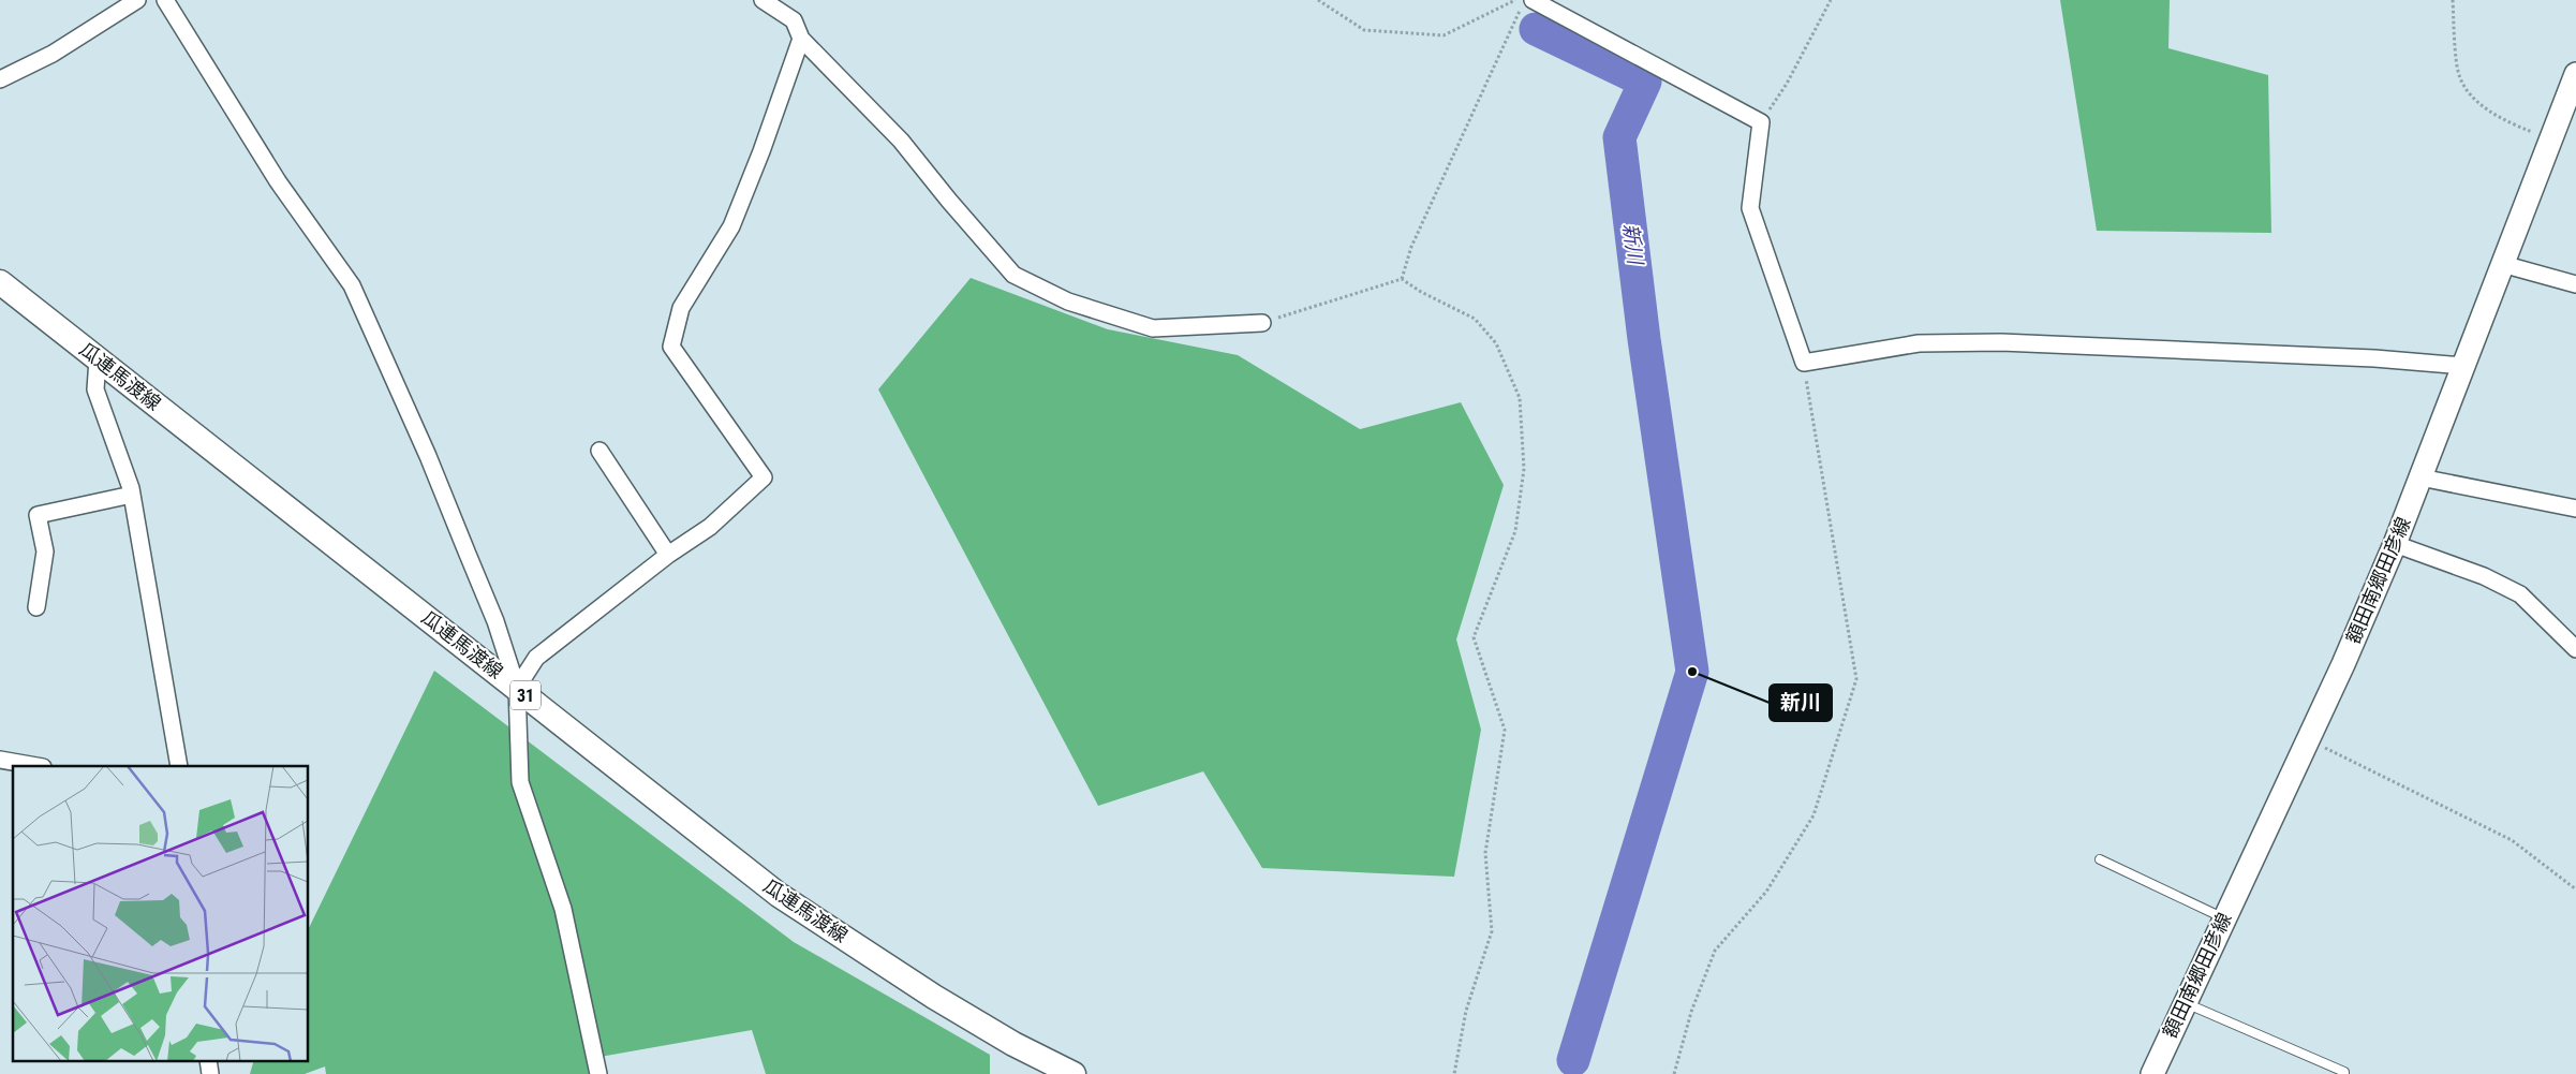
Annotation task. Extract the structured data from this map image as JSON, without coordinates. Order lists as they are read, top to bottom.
{
  "streets": {
    "main road": ["瓜連馬渡線", "額田南郷田彦線", "31"]
  },
  "water": ["新川"],
  "places": ["新川"]
}
